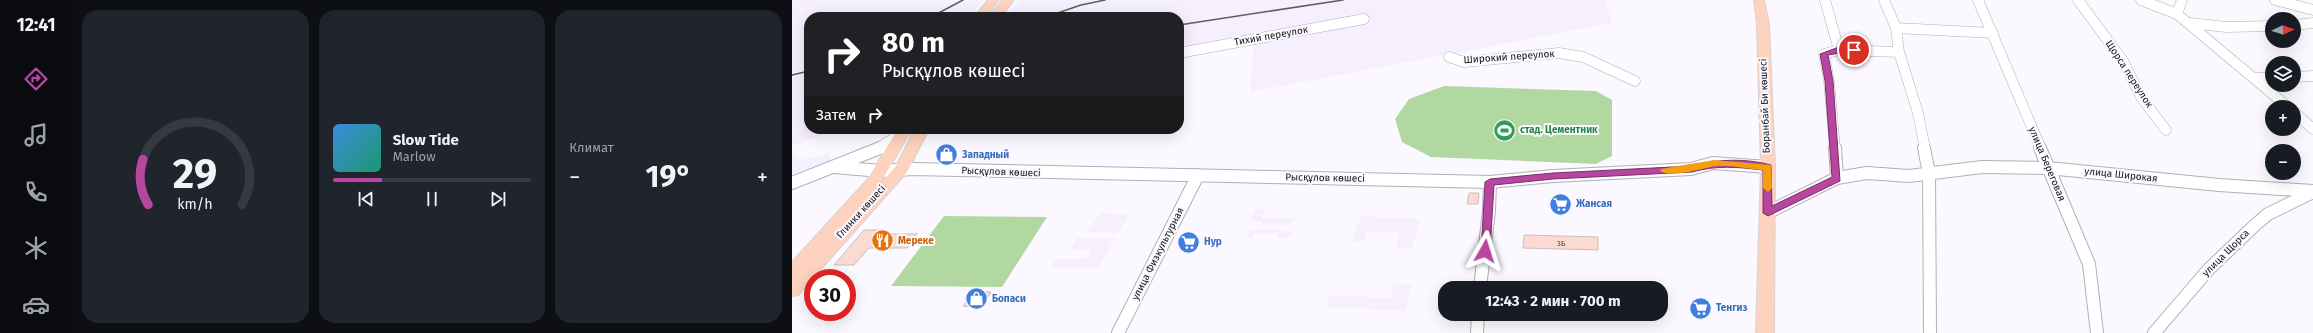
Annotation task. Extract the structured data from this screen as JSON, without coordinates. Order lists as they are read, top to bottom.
{
  "streets": {
    "main road": ["Боранбай Би көшесі", "Глинки көшесі"],
    "street": [
      "Тихий переулок",
      "Широкий переулок",
      "Щорса переулок",
      "улица Береговая",
      "Рысқұлов көшесі",
      "улица Широкая",
      "улица Щорса",
      "улица Физкультурная"
    ]
  },
  "crossings": [
    ["Боранбай Би көшесі", "Рысқұлов көшесі"],
    ["Боранбай Би көшесі", "улица Широкая"],
    ["улица Береговая", "улица Широкая"],
    ["Рысқұлов көшесі", "Глинки көшесі"],
    ["Рысқұлов көшесі", "улица Физкультурная"],
    ["улица Широкая", "улица Щорса"]
  ],
  "places": {
    "sports": ["стад. Цементник"],
    "shop": ["Западный", "Бопаси"],
    "supermarket": ["Жансая", "Нур", "Тенгиз"],
    "restaurant": ["Мереке"]
  },
  "house_numbers": ["3Б"],
  "north": "right",
  "page": {
    "tabs": "12:41",
    "tile": "Климат",
    "map_buttons": ["+", "−"],
    "turn": ["80 m", "Рысқұлов көшесі"],
    "then": "Затем",
    "song": ["Slow Tide", "Marlow"],
    "heat": ["−", "19°", "+"],
    "limit": "30",
    "trip": "12:43 · 2 мин · 700 m",
    "gauge": ["29", "km/h"]
  }
}
